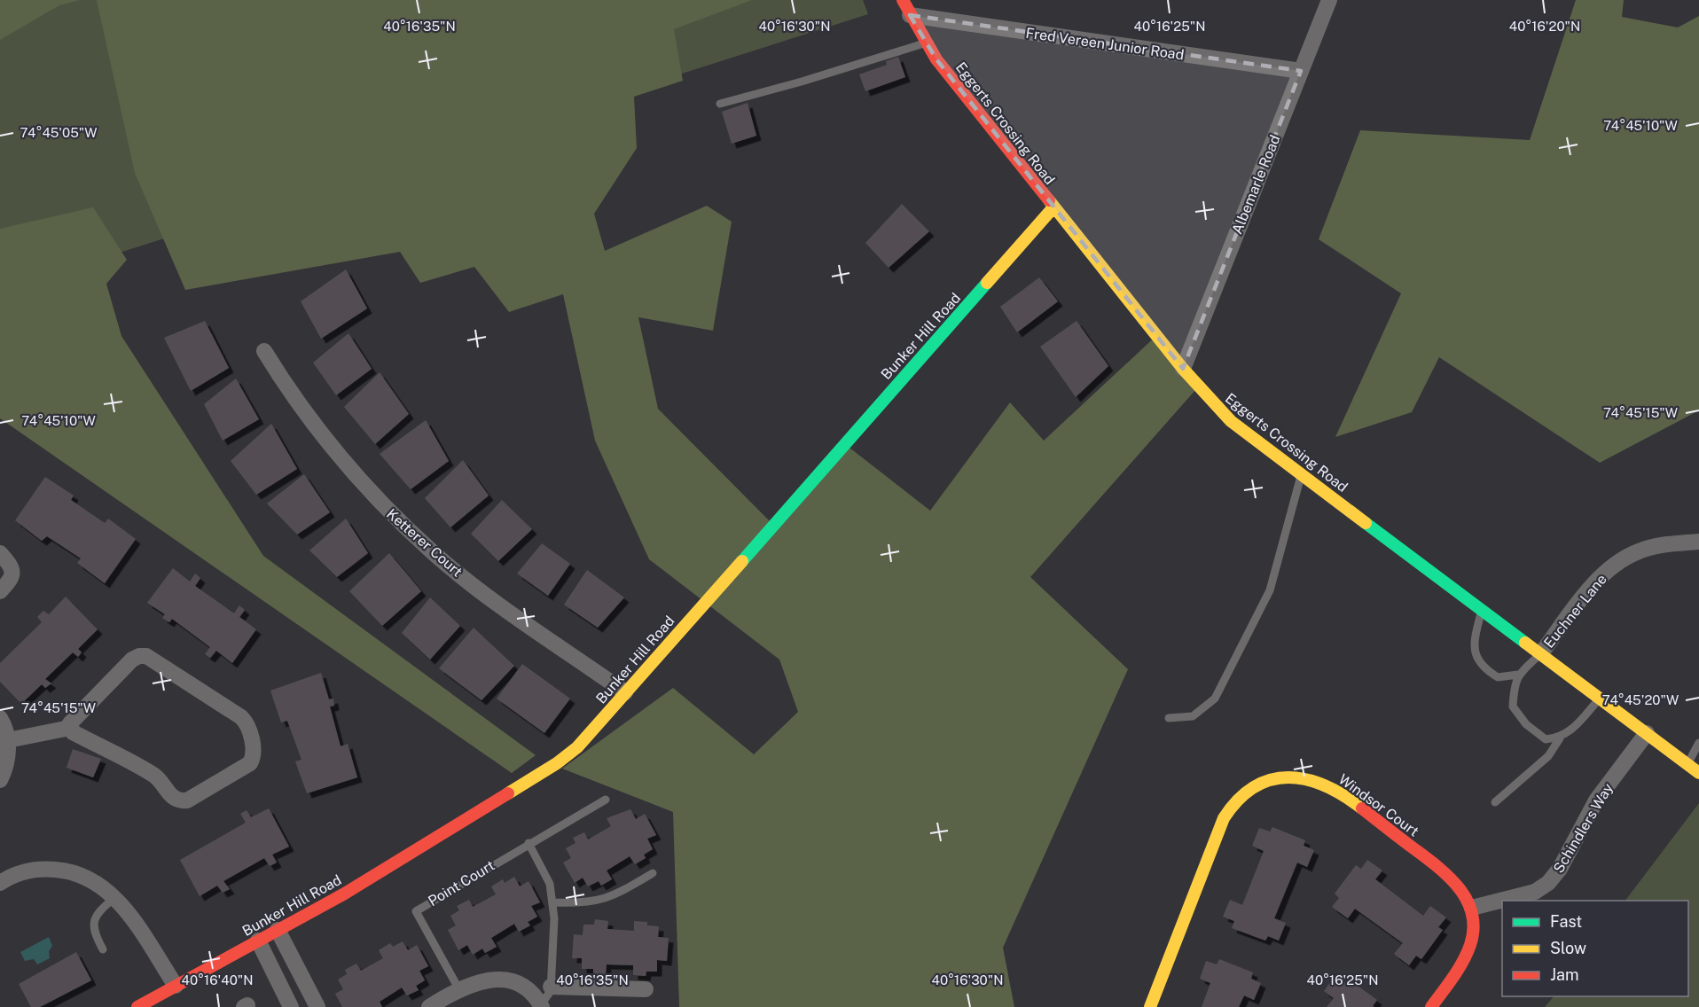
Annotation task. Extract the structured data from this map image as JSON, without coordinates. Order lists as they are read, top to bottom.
{
  "streets": {
    "street": [
      "Fred Vereen Junior Road",
      "Eggerts Crossing Road",
      "Albemarle Road",
      "Bunker Hill Road",
      "Ketterer Court",
      "Euchner Lane",
      "Windsor Court",
      "Schindlers Way"
    ],
    "lane": ["Point Court"]
  },
  "crossings": [
    ["Fred Vereen Junior Road", "Eggerts Crossing Road"],
    ["Fred Vereen Junior Road", "Albemarle Road"],
    ["Eggerts Crossing Road", "Albemarle Road"],
    ["Eggerts Crossing Road", "Bunker Hill Road"],
    ["Eggerts Crossing Road", "Euchner Lane"],
    ["Eggerts Crossing Road", "Schindlers Way"],
    ["Bunker Hill Road", "Ketterer Court"],
    ["Windsor Court", "Schindlers Way"]
  ],
  "legend": ["Fast", "Slow", "Jam"],
  "coordinates": [
    "40°16'35\"N",
    "40°16'30\"N",
    "40°16'25\"N",
    "40°16'20\"N",
    "74°45'10\"W",
    "74°45'05\"W",
    "74°45'15\"W",
    "74°45'20\"W",
    "40°16'40\"N"
  ]
}
